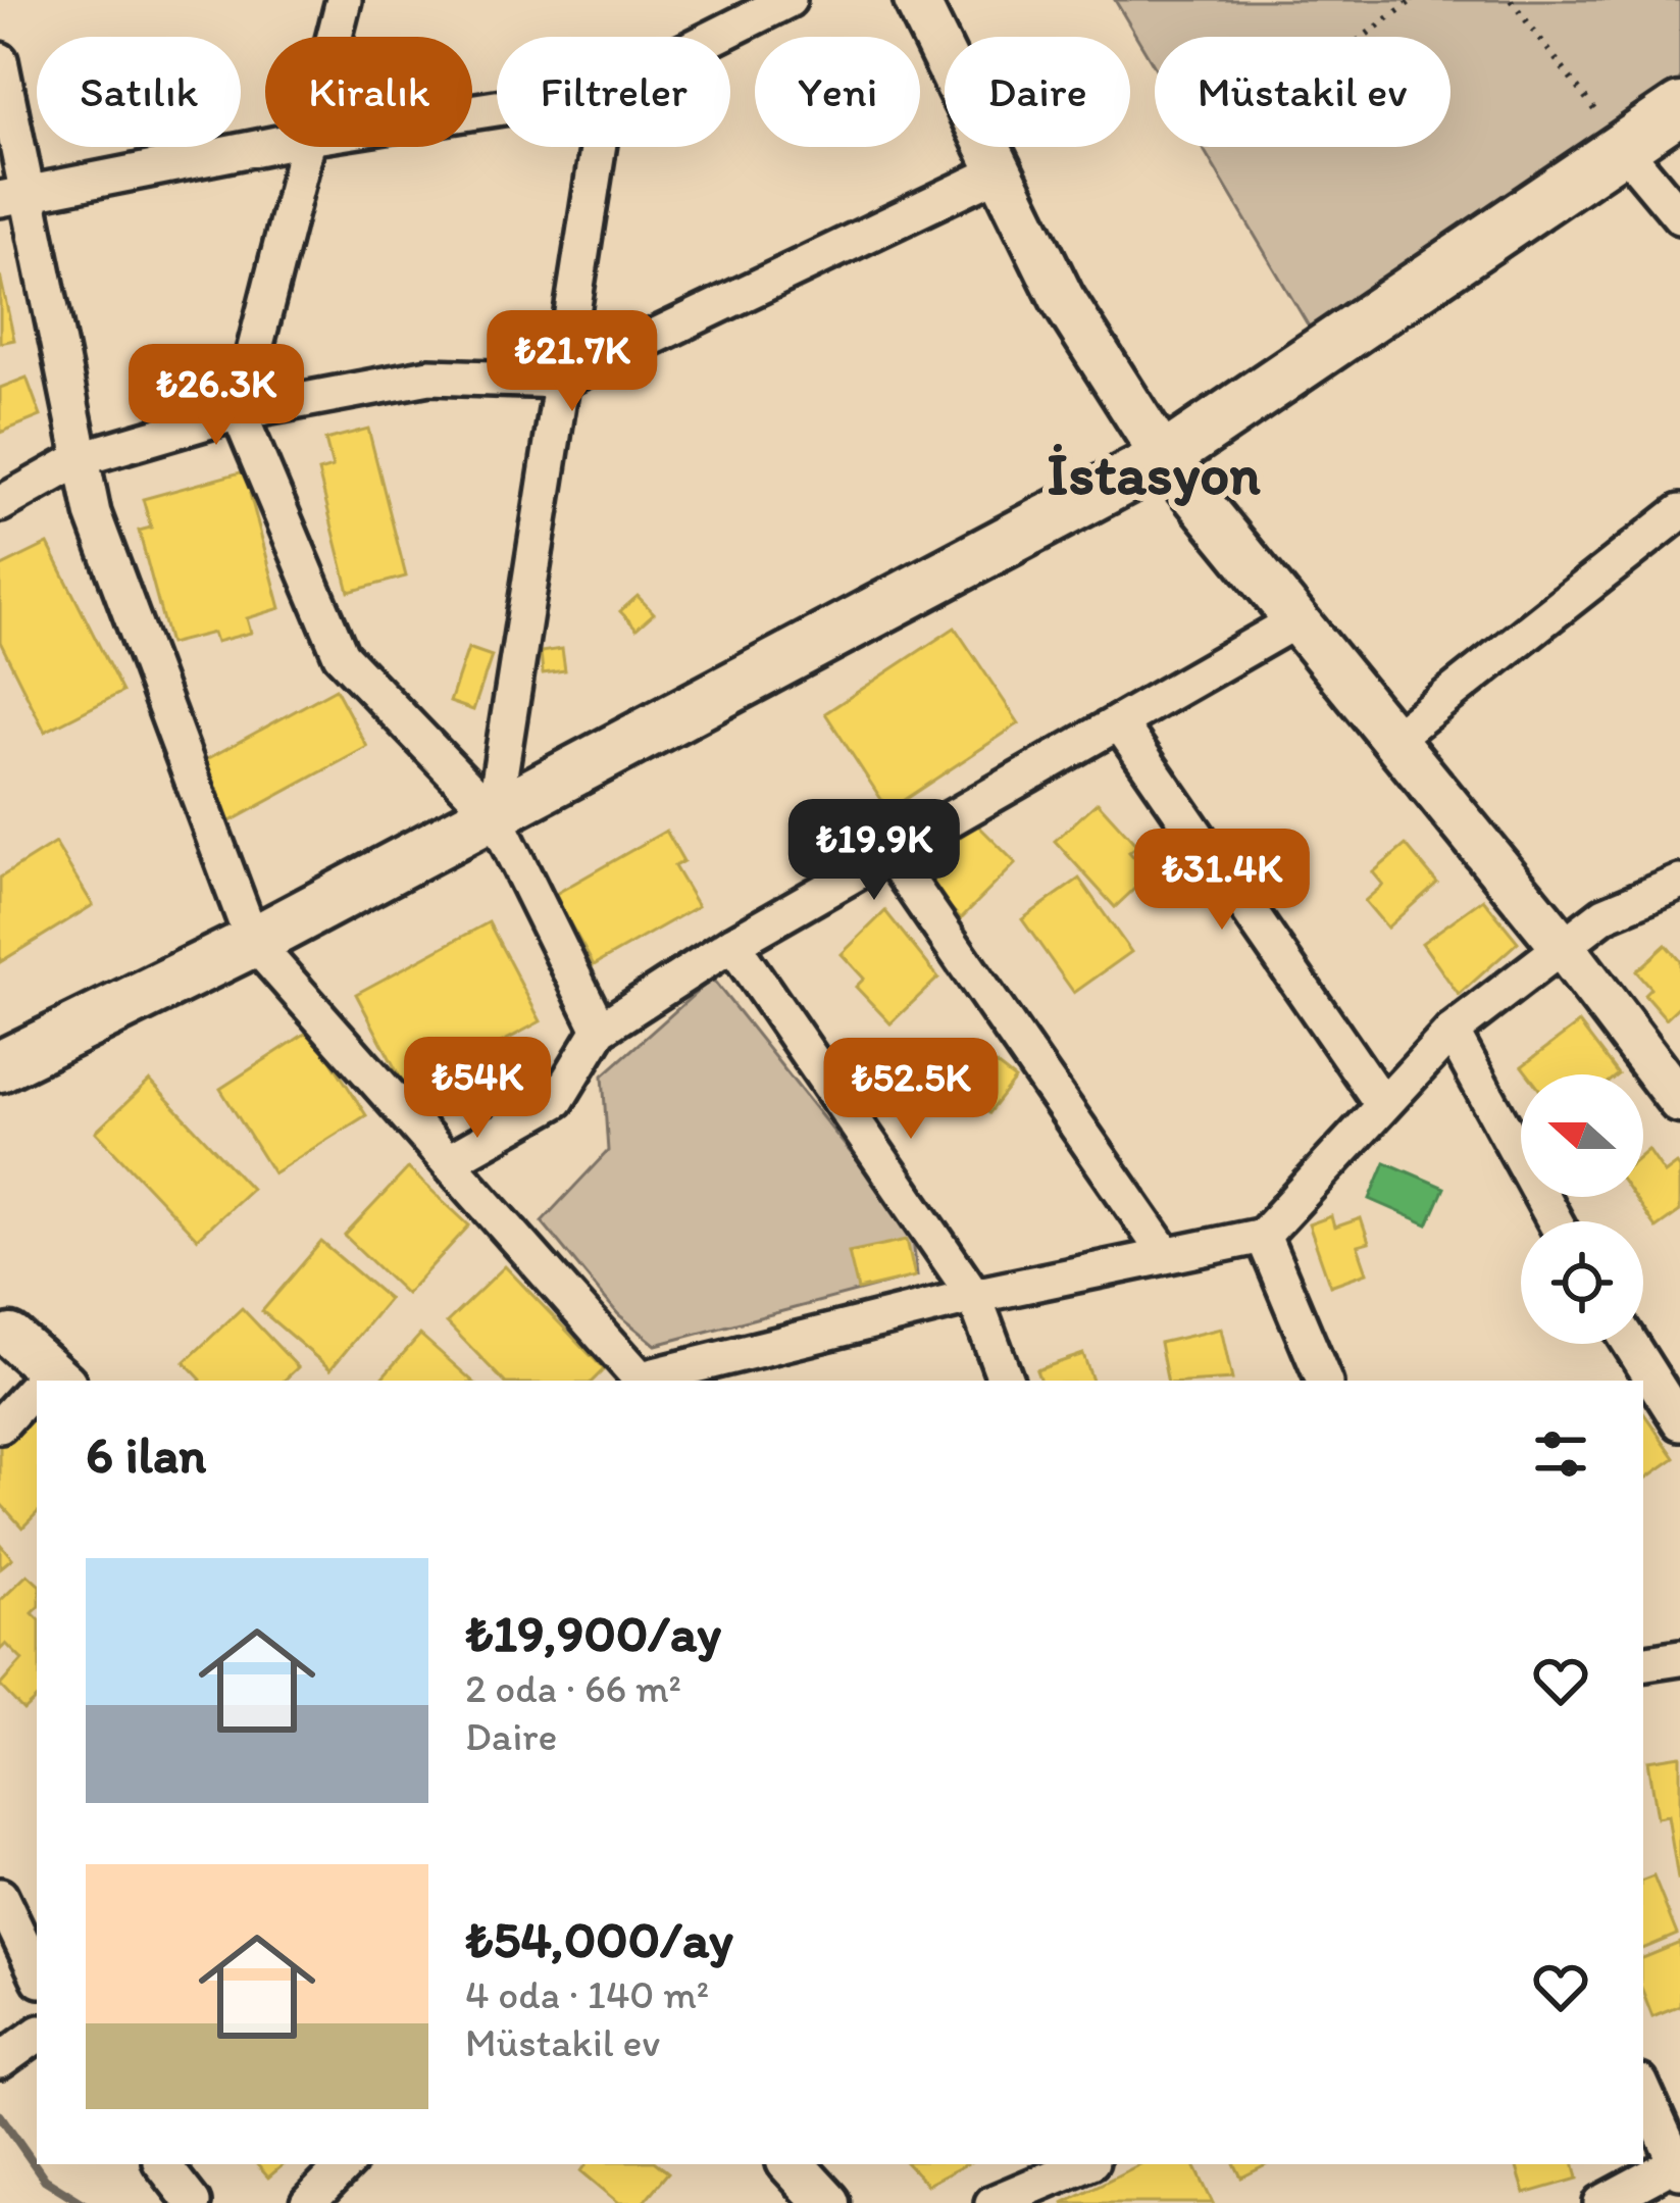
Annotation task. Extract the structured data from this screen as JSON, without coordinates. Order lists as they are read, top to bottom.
{
  "districts": ["İstasyon"],
  "north": "left",
  "page": {
    "chip": [
      "Satılık",
      "Kiralık",
      "Filtreler",
      "Yeni",
      "Daire",
      "Müstakil ev"
    ],
    "price": [
      "₺21.7K",
      "₺26.3K",
      "₺19.9K",
      "₺31.4K",
      "₺54K",
      "₺52.5K"
    ],
    "heading": "6 ilan",
    "list": [
      {
        "name": "₺19,900/ay",
        "note": "2 oda · 66 m² · Daire"
      },
      {
        "name": "₺54,000/ay",
        "note": "4 oda · 140 m² · Müstakil ev"
      }
    ]
  }
}
